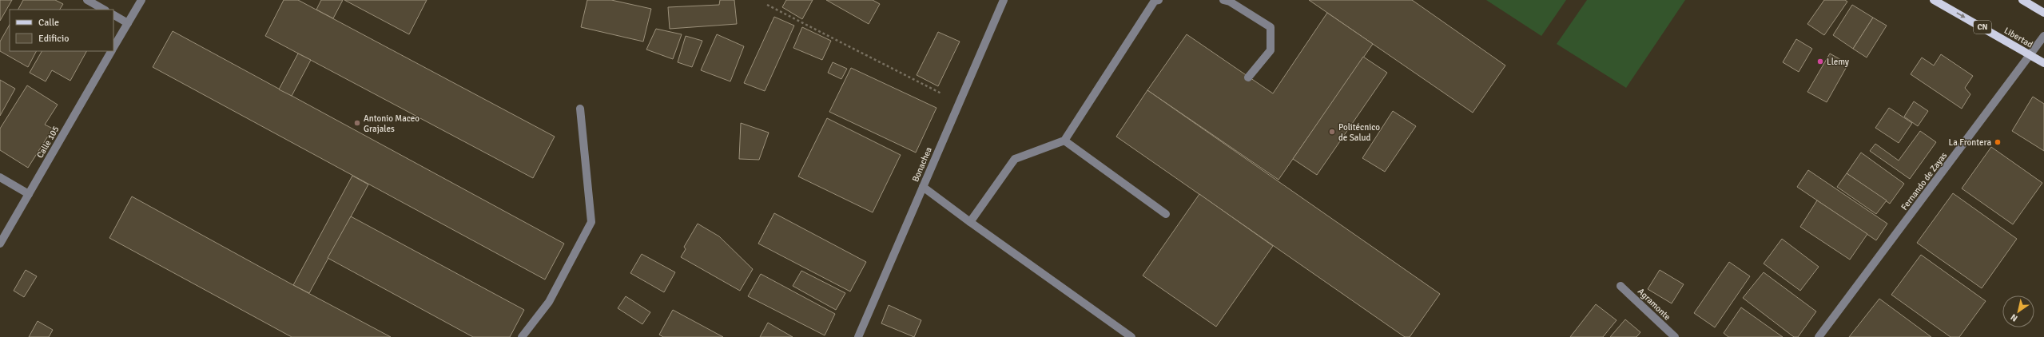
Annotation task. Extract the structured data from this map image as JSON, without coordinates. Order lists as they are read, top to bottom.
{
  "streets": {
    "main road": ["CN", "Libertad"],
    "street": [
      "Calle 105",
      "Bonachea",
      "Fernando de Zayas",
      "Agramonte"
    ]
  },
  "crossings": [
    ["Libertad", "Fernando de Zayas"]
  ],
  "one_way": ["Libertad"],
  "places": [
    "Llemy",
    "Antonio Maceo Grajales",
    "Politécnico de Salud",
    "La Frontera"
  ],
  "legend": ["Calle", "Edificio"],
  "north": "bottom left"
}
